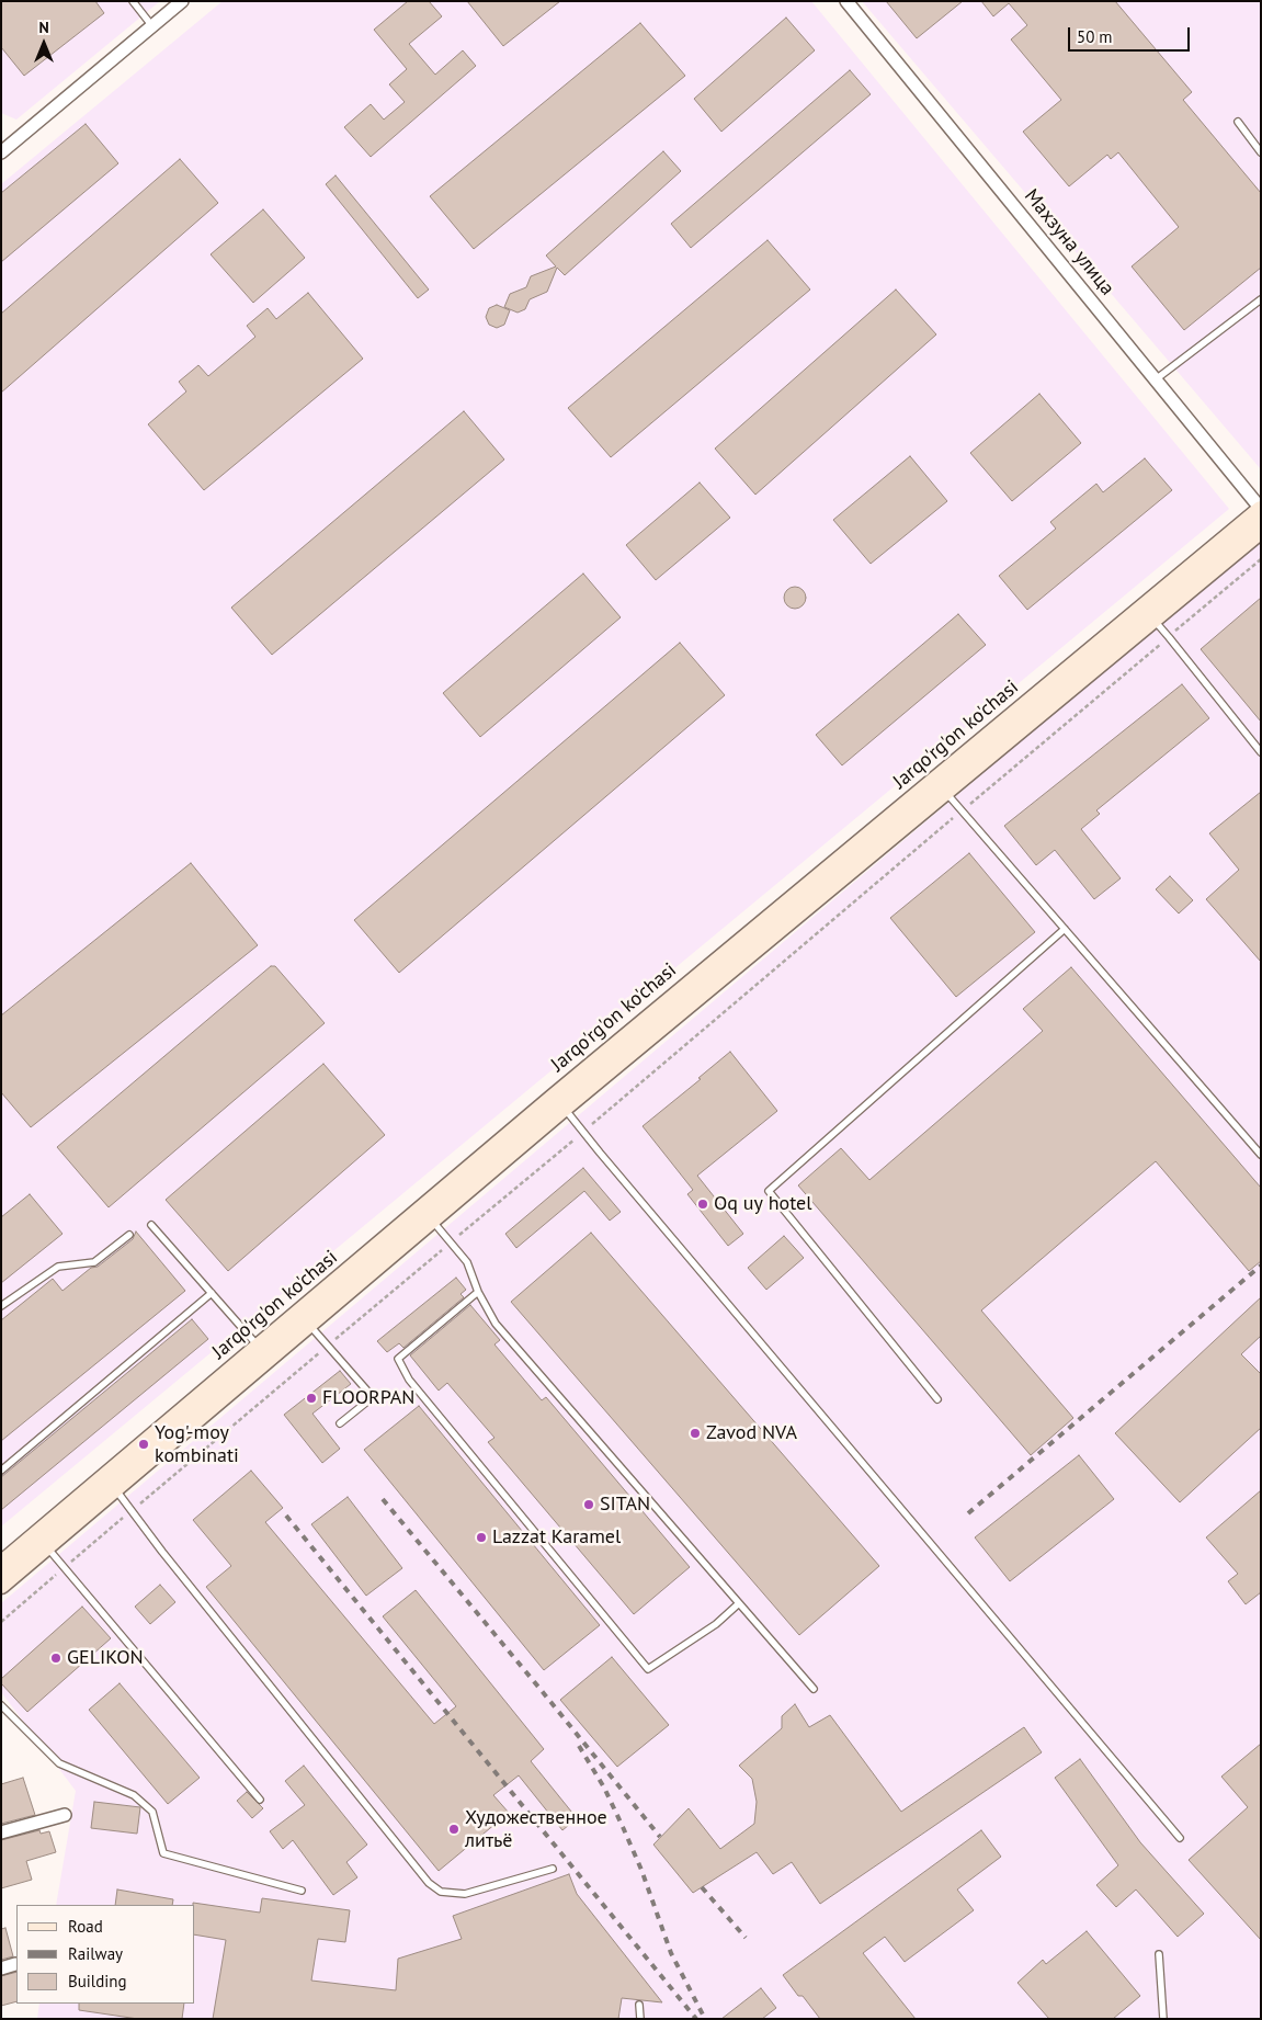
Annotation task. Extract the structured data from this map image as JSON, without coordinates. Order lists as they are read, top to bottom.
{
  "streets": {
    "main road": ["Jarqo'rg'on ko'chasi"],
    "street": ["Махзуна улица"]
  },
  "crossings": [
    ["Махзуна улица", "Jarqo'rg'on ko'chasi"]
  ],
  "places": [
    "Oq uy hotel",
    "FLOORPAN",
    "Zavod NVA",
    "Yog'-moy kombinati",
    "SITAN",
    "Lazzat Karamel",
    "GELIKON",
    "Художественное литьё"
  ],
  "legend": ["Road", "Railway", "Building"],
  "scale_bar": "50 m",
  "north": "top"
}
